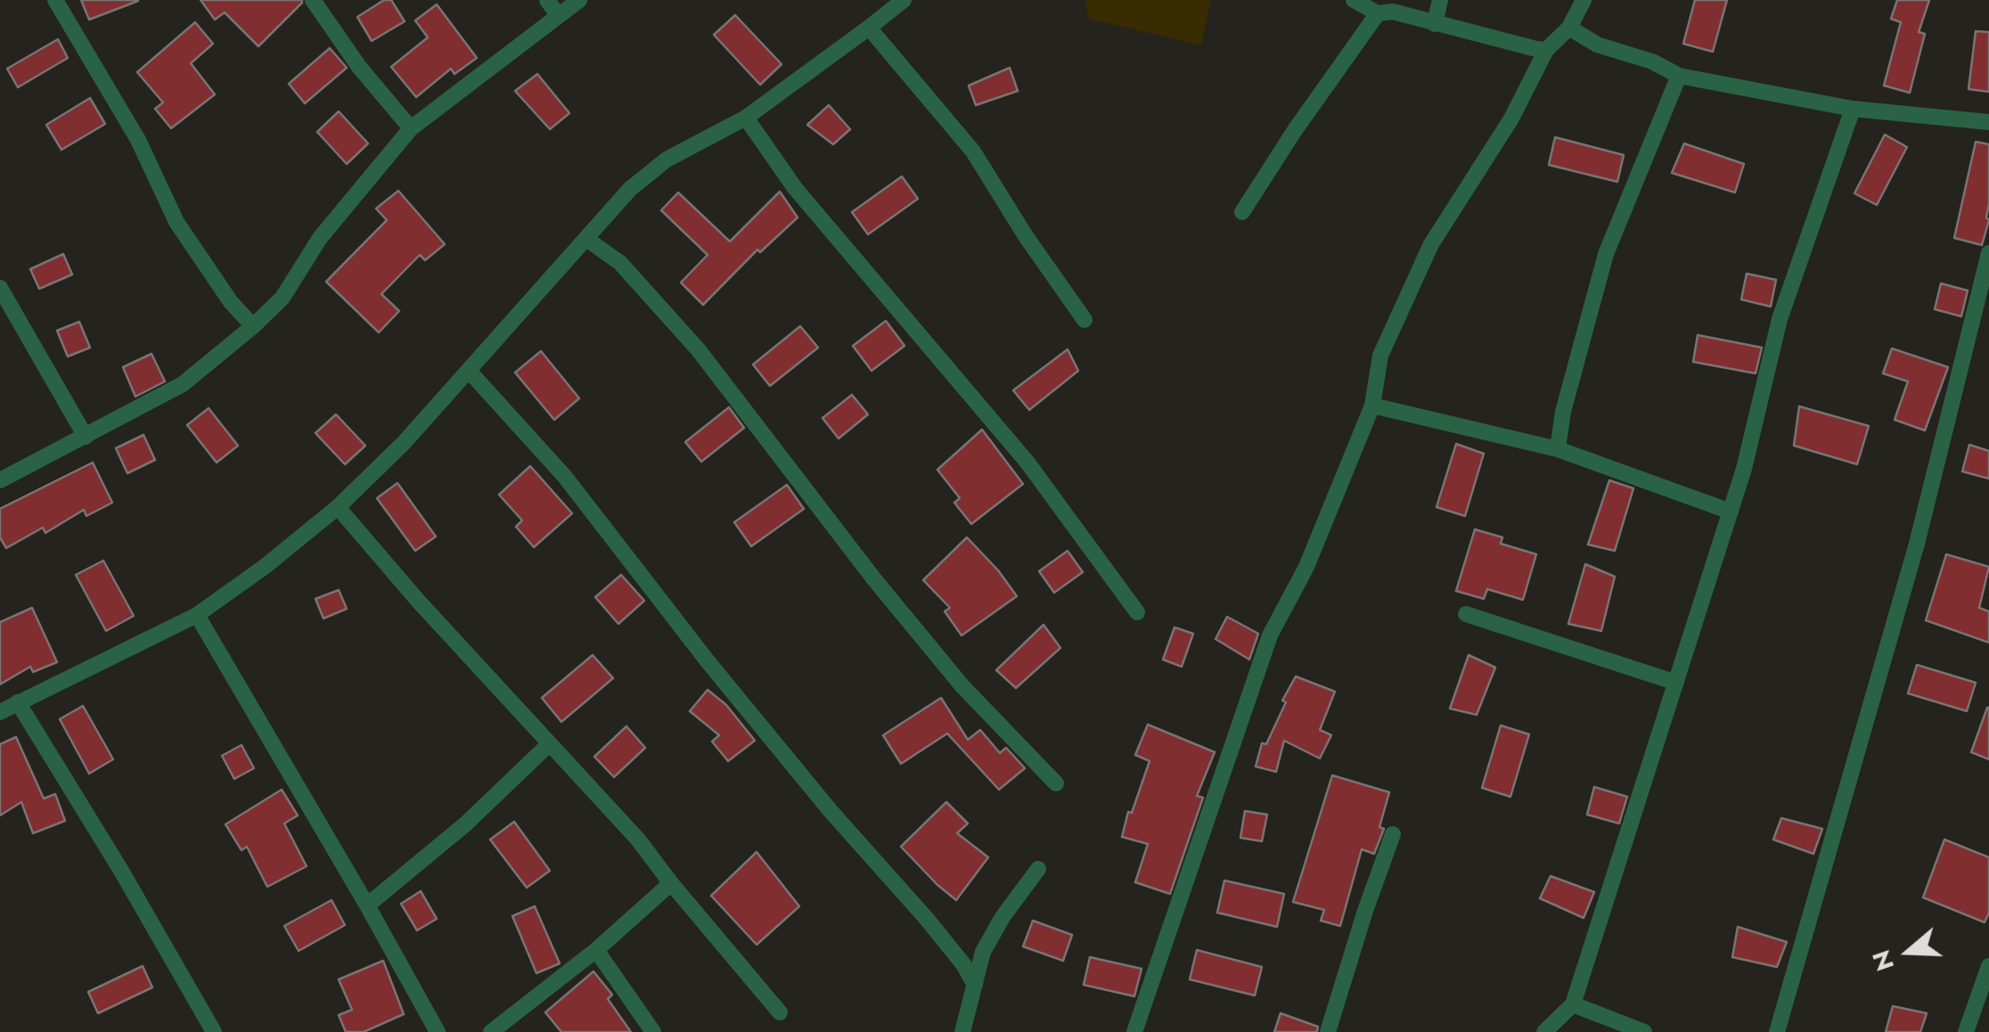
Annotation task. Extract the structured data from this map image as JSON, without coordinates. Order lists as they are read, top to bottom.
{
  "north": "left"
}
